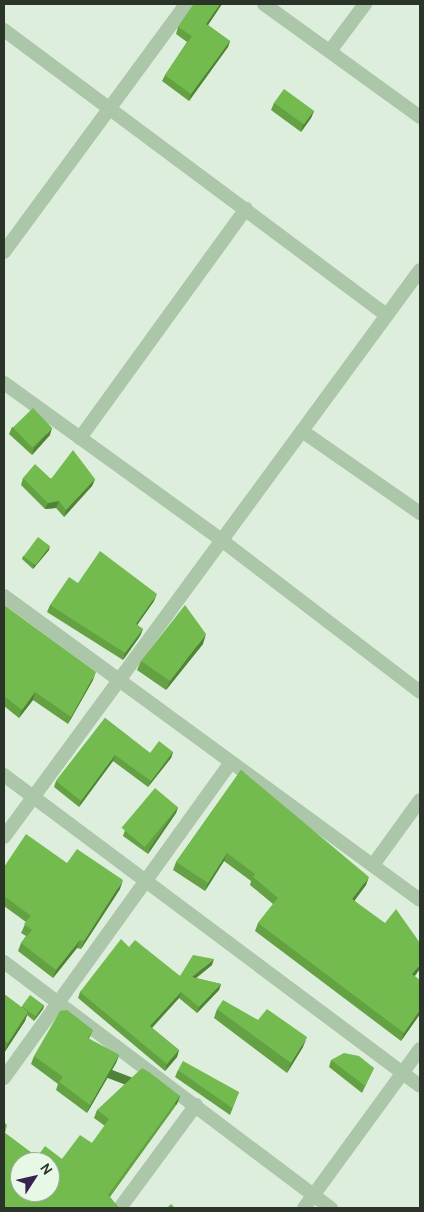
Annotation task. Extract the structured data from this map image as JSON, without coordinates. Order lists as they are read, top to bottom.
{
  "north": "top right"
}
